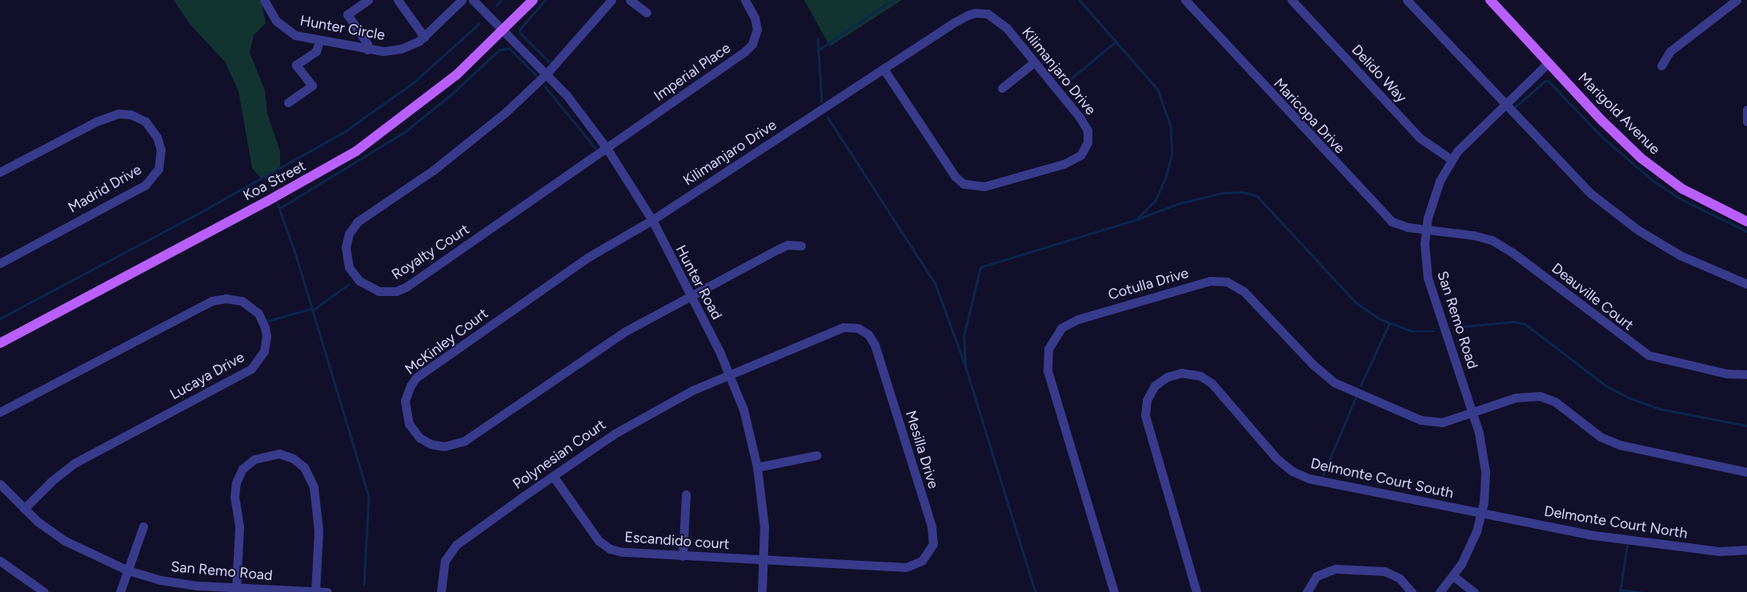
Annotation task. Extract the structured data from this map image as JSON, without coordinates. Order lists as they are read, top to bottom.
{
  "streets": {
    "main road": ["Marigold Avenue", "Koa Street"],
    "street": [
      "Hunter Circle",
      "Kilimanjaro Drive",
      "Imperial Place",
      "Delido Way",
      "Maricopa Drive",
      "Madrid Drive",
      "Royalty Court",
      "Hunter Road",
      "Cotulla Drive",
      "Deauville Court",
      "San Remo Road",
      "McKinley Court",
      "Lucaya Drive",
      "Mesilla Drive",
      "Polynesian Court",
      "Delmonte Court South",
      "Delmonte Court North",
      "Escandido court"
    ]
  },
  "crossings": [
    ["Kilimanjaro Drive", "Hunter Road"],
    ["Kilimanjaro Drive", "McKinley Court"],
    ["Imperial Place", "Royalty Court"],
    ["Imperial Place", "Hunter Road"],
    ["Delido Way", "San Remo Road"],
    ["Marigold Avenue", "San Remo Road"],
    ["Maricopa Drive", "Deauville Court"],
    ["Maricopa Drive", "San Remo Road"],
    ["Koa Street", "Hunter Road"],
    ["Royalty Court", "Hunter Road"],
    ["Hunter Road", "McKinley Court"],
    ["Hunter Road", "Mesilla Drive"],
    ["Hunter Road", "Polynesian Court"],
    ["Hunter Road", "Escandido court"],
    ["Cotulla Drive", "San Remo Road"],
    ["Deauville Court", "San Remo Road"],
    ["San Remo Road", "Lucaya Drive"],
    ["San Remo Road", "Delmonte Court South"],
    ["San Remo Road", "Delmonte Court North"],
    ["Mesilla Drive", "Polynesian Court"],
    ["Mesilla Drive", "Escandido court"],
    ["Polynesian Court", "Escandido court"],
    ["Delmonte Court South", "Delmonte Court North"]
  ]
}
